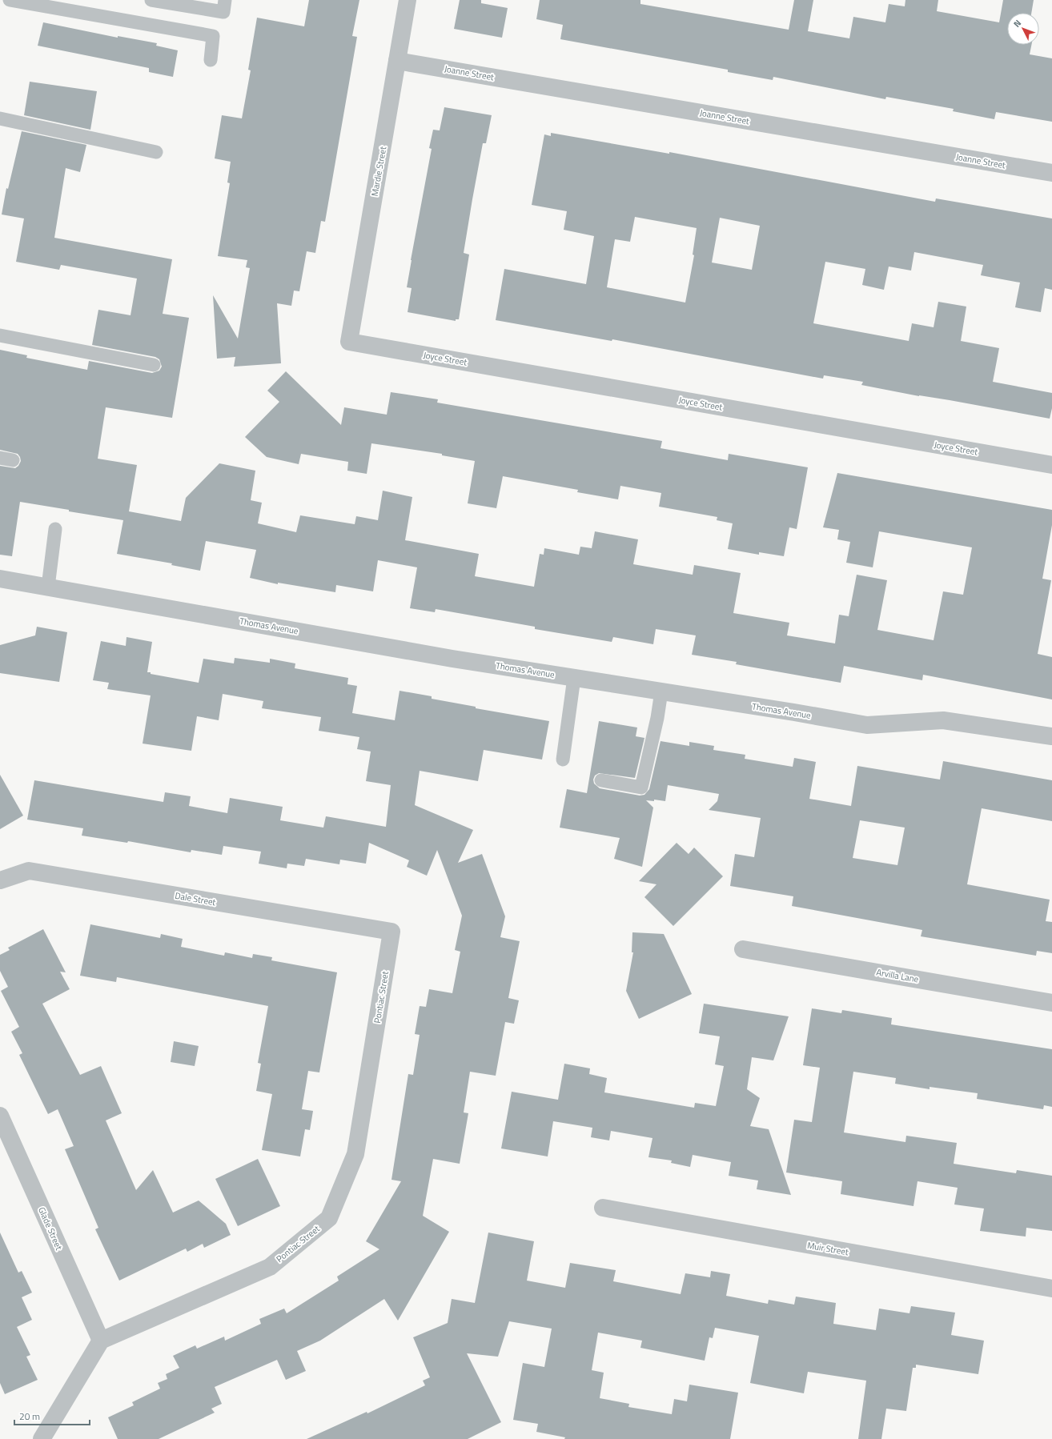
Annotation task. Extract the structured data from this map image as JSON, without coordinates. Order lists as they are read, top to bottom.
{
  "streets": {
    "street": [
      "Joanne Street",
      "Mardie Street",
      "Joyce Street",
      "Thomas Avenue",
      "Dale Street",
      "Arvilla Lane",
      "Pontiac Street",
      "Glade Street",
      "Muir Street"
    ]
  },
  "crossings": [
    ["Joanne Street", "Mardie Street"],
    ["Mardie Street", "Joyce Street"],
    ["Dale Street", "Pontiac Street"],
    ["Pontiac Street", "Glade Street"]
  ],
  "scale_bar": "20 m",
  "north": "top left"
}
